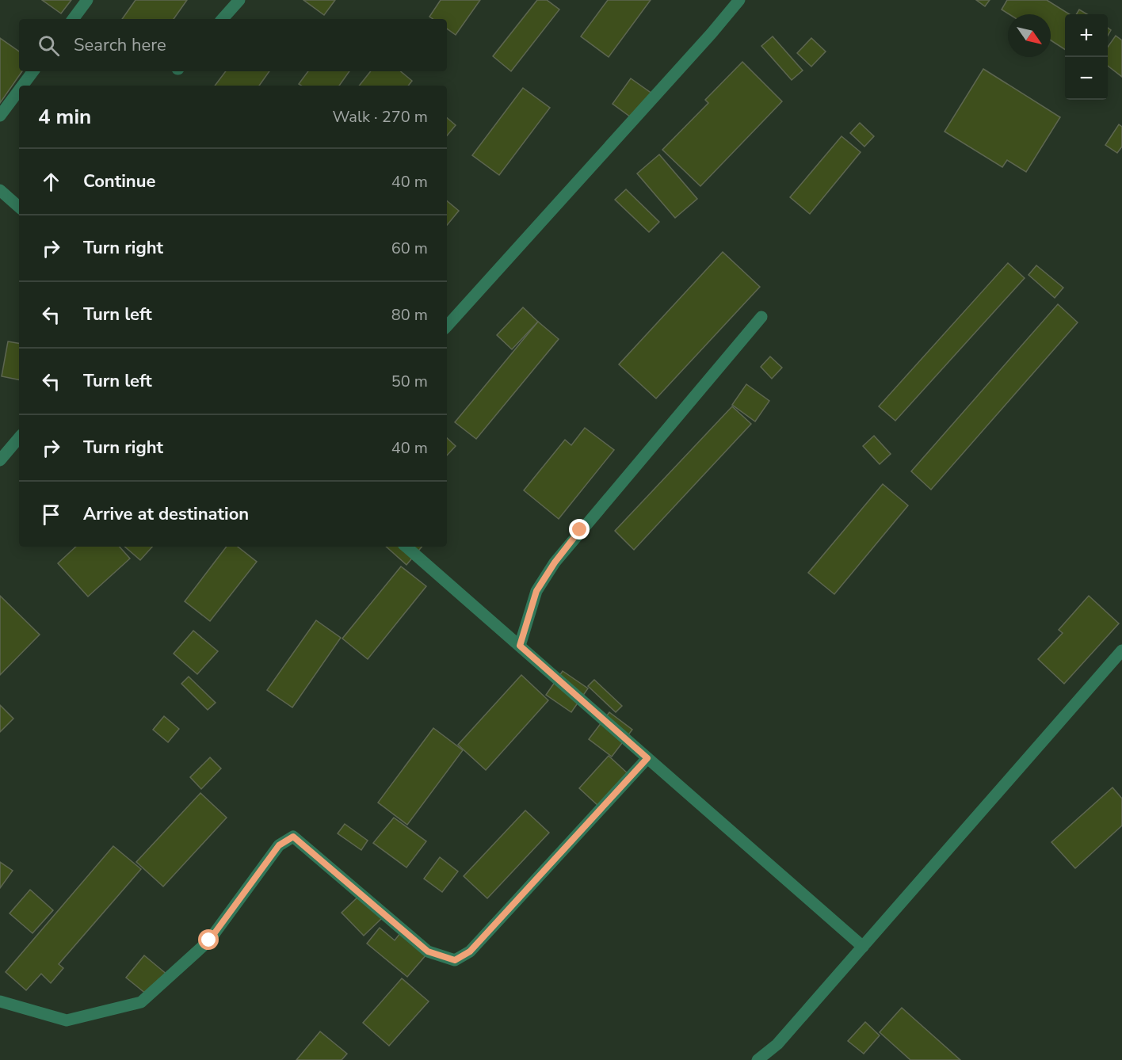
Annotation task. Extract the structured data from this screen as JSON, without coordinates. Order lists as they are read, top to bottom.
{
  "north": "bottom right",
  "page": {
    "map_buttons": ["+", "−"],
    "search": "Search here",
    "heading": ["4 min", "Walk · 270 m"],
    "list": [
      ["Continue", "40 m"],
      ["Turn right", "60 m"],
      ["Turn left", "80 m"],
      ["Turn left", "50 m"],
      ["Turn right", "40 m"],
      "Arrive at destination"
    ]
  }
}
